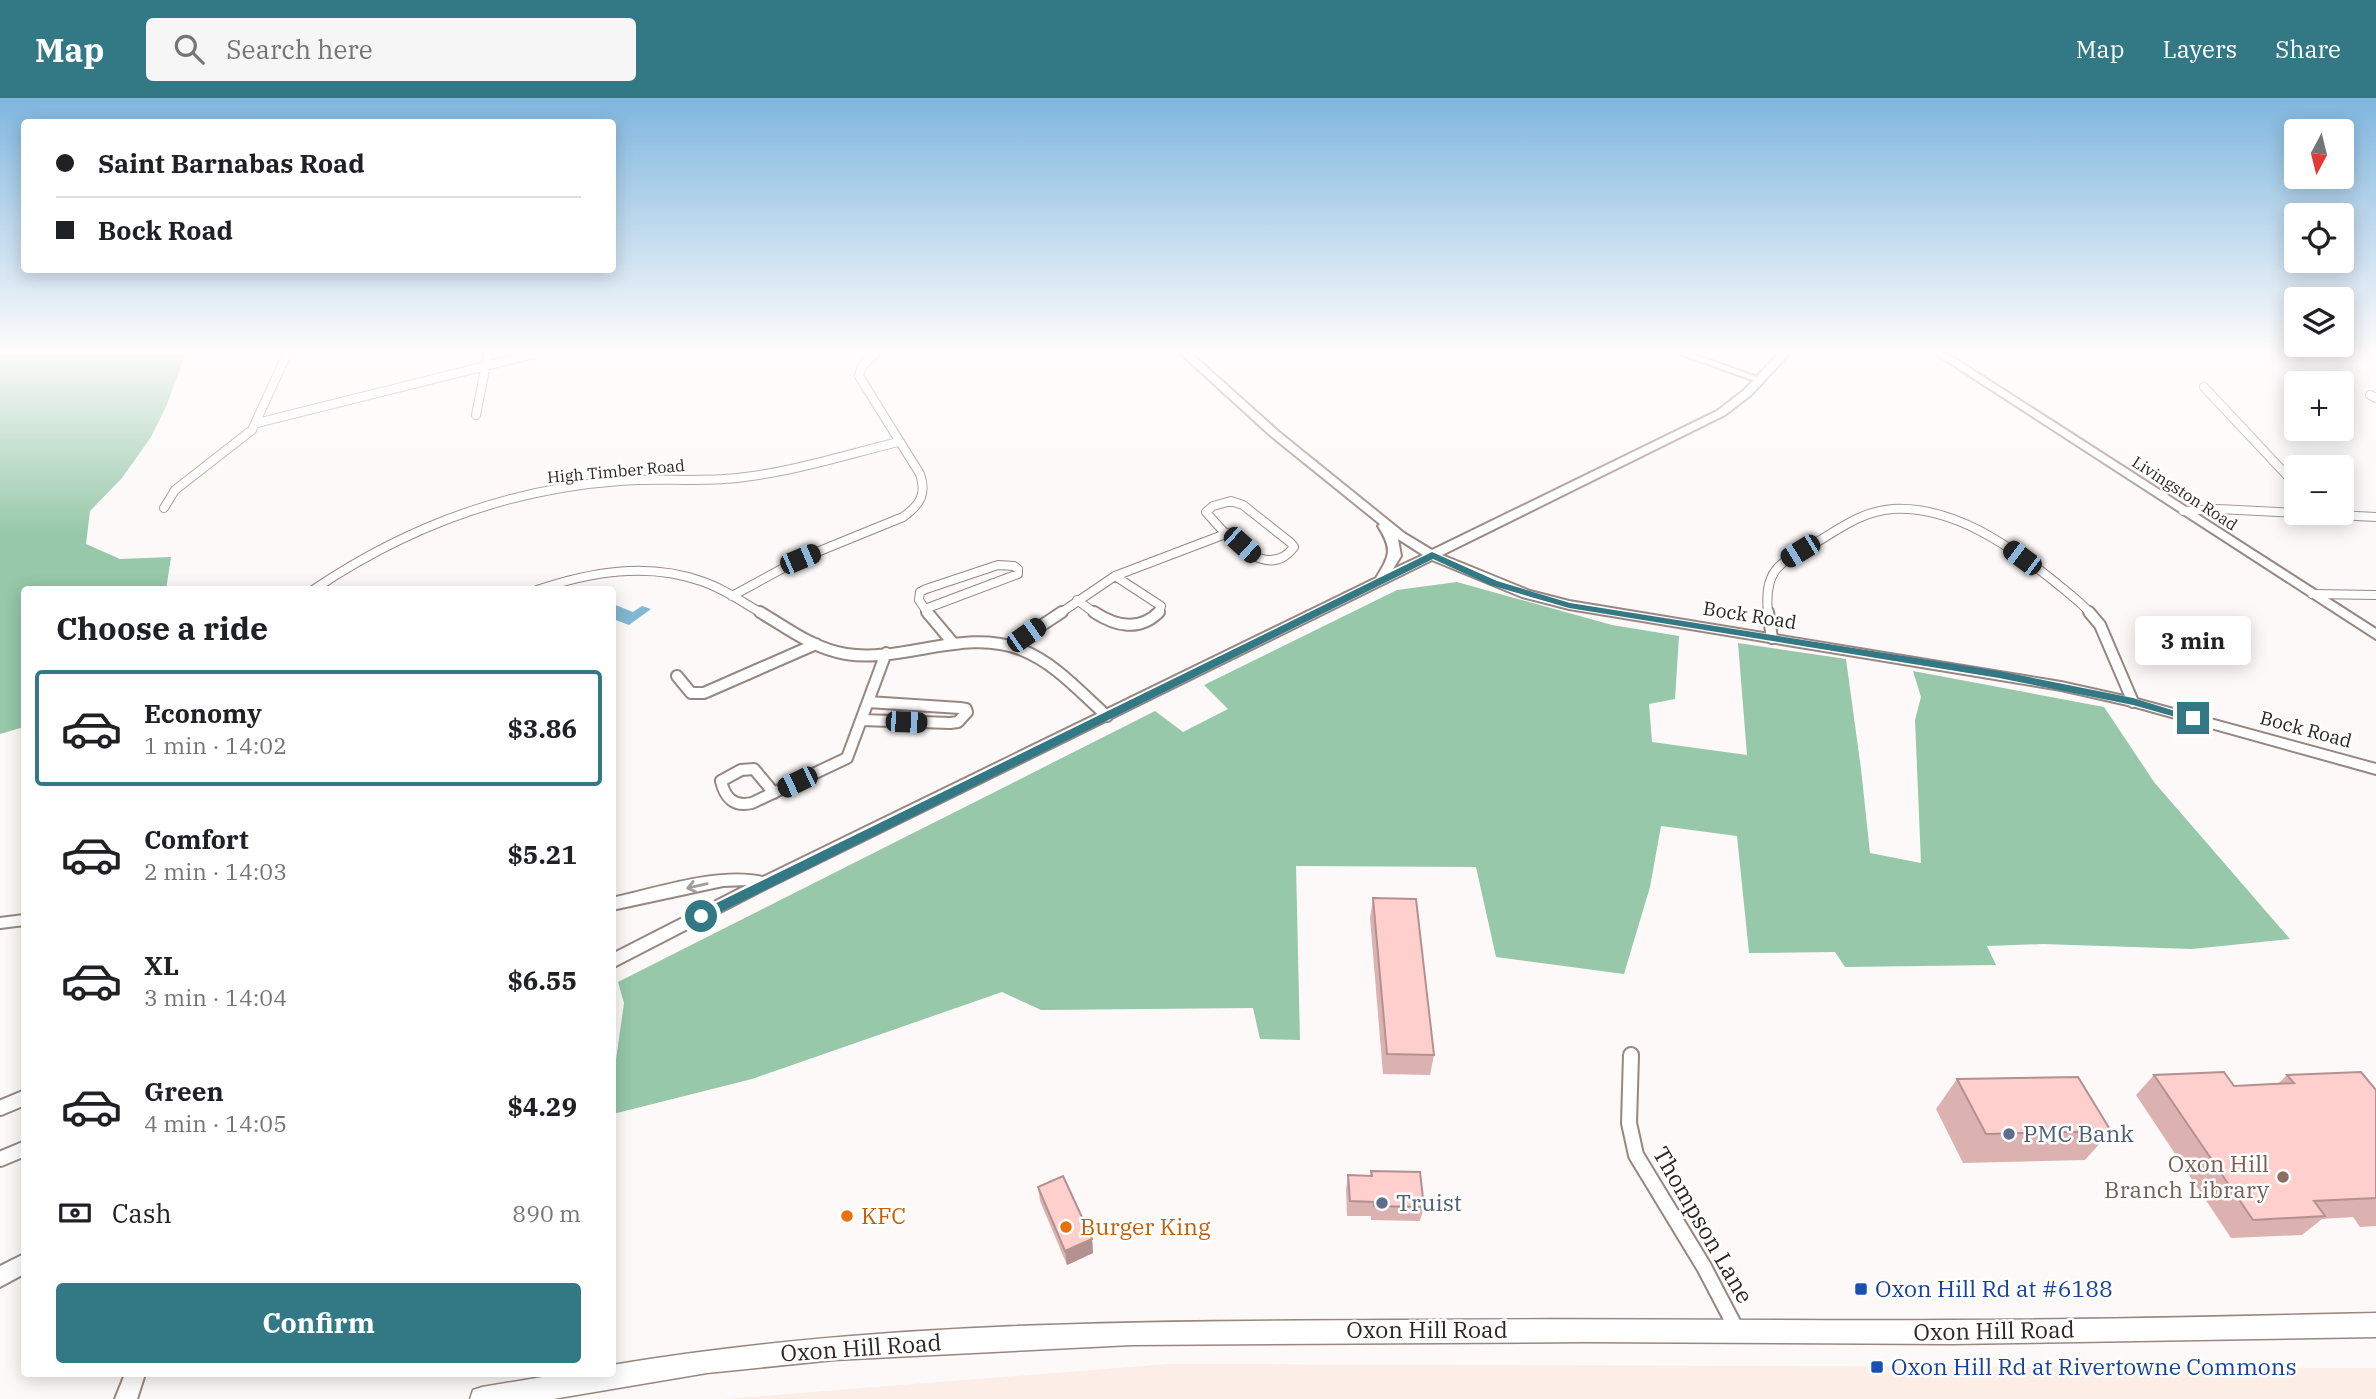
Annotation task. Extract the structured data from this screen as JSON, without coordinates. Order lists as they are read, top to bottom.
{
  "streets": {
    "main road": ["Livingston Road", "Bock Road", "Oxon Hill Road"],
    "street": ["High Timber Road", "Thompson Lane"]
  },
  "crossings": [
    ["Thompson Lane", "Oxon Hill Road"]
  ],
  "places": {
    "other": [
      "PMC Bank",
      "Oxon Hill Branch Library",
      "Truist",
      "KFC",
      "Burger King"
    ],
    "transit": ["Oxon Hill Rd at #6188", "Oxon Hill Rd at Rivertowne Commons"]
  },
  "north": "bottom",
  "page": {
    "header": "Map",
    "search": "Search here",
    "nav": ["Map", "Layers", "Share"],
    "map_buttons": ["+", "−"],
    "banner": ["Saint Barnabas Road", "Bock Road"],
    "heading": "Choose a ride",
    "bubble": "3 min",
    "list": [
      {
        "name": "Economy",
        "note": "1 min · 14:02",
        "value": "$3.86"
      },
      {
        "name": "Comfort",
        "note": "2 min · 14:03",
        "value": "$5.21"
      },
      {
        "name": "XL",
        "note": "3 min · 14:04",
        "value": "$6.55"
      },
      {
        "name": "Green",
        "note": "4 min · 14:05",
        "value": "$4.29"
      }
    ],
    "pay": ["Cash", "890 m"],
    "buttons": "Confirm"
  }
}
